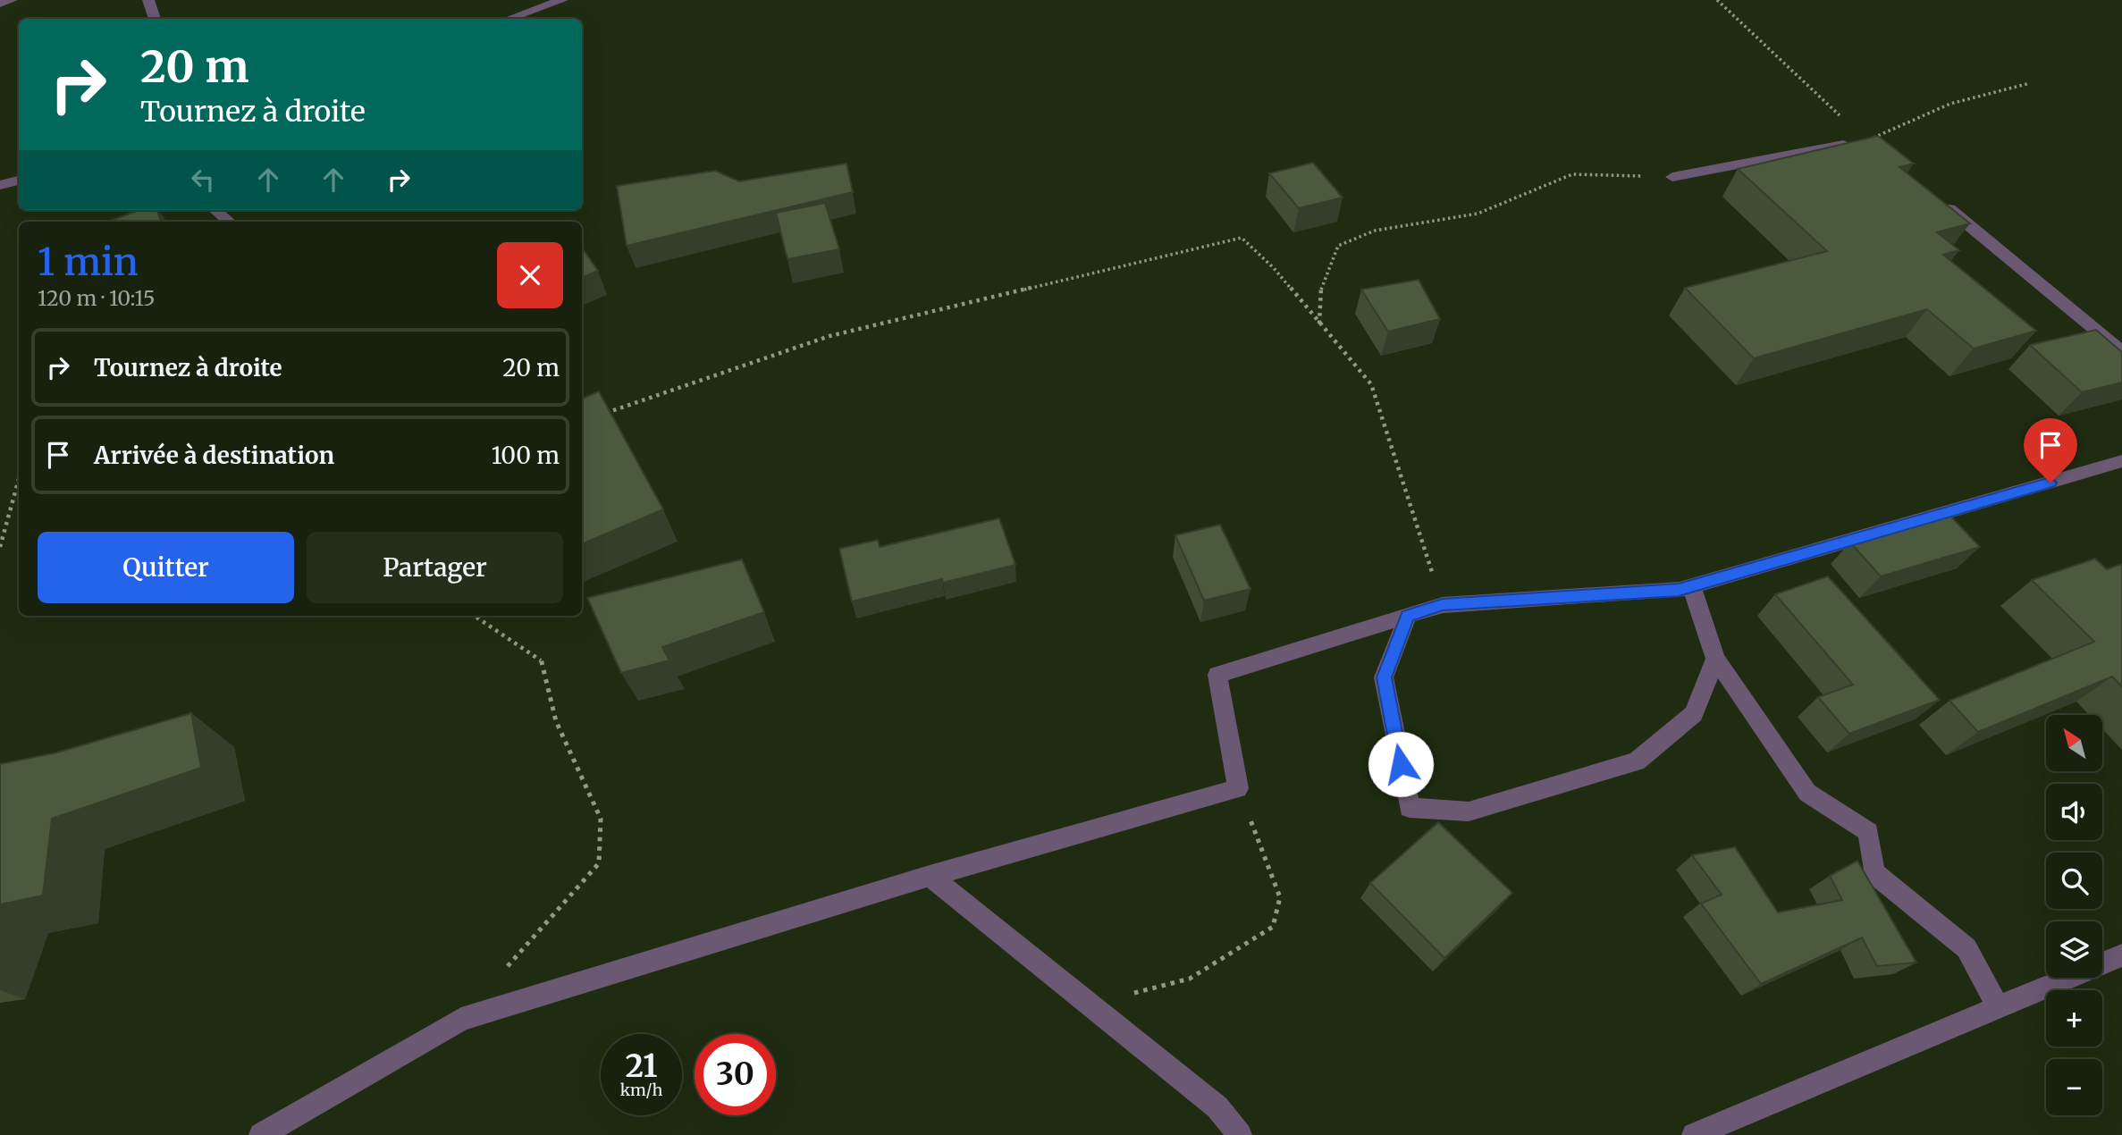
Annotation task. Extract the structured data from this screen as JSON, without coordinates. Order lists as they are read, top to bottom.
{
  "north": "top left",
  "page": {
    "turn": ["20 m", "Tournez à droite"],
    "heading": ["1 min", "120 m · 10:15"],
    "list": [
      {
        "name": "Tournez à droite",
        "value": "20 m"
      },
      {
        "name": "Arrivée à destination",
        "value": "100 m"
      }
    ],
    "buttons": ["Quitter", "Partager"],
    "map_buttons": ["+", "−"],
    "speed": "21 km/h",
    "limit": "30"
  }
}
